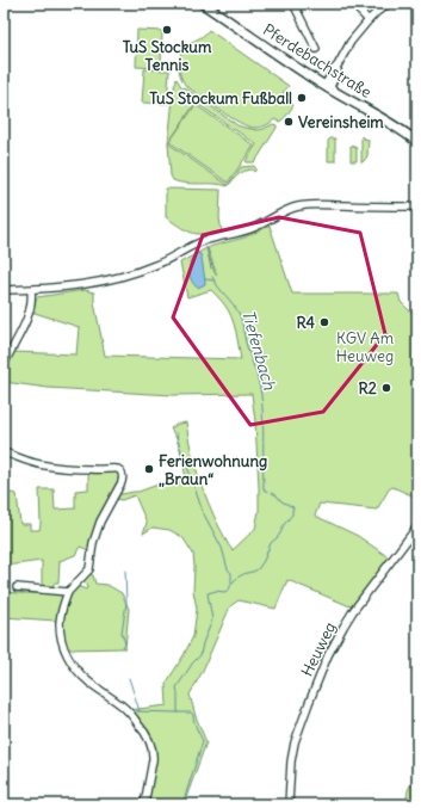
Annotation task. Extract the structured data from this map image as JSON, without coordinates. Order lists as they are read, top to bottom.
{
  "streets": {
    "main road": ["Pferdebachstraße"],
    "street": ["Heuweg"]
  },
  "water": ["Tiefenbach"],
  "parks": ["KGV Am Heuweg"],
  "places": [
    "TuS Stockum Tennis",
    "TuS Stockum Fußball",
    "Vereinsheim",
    "R4",
    "R2",
    "Ferienwohnung „Braun“"
  ]
}
